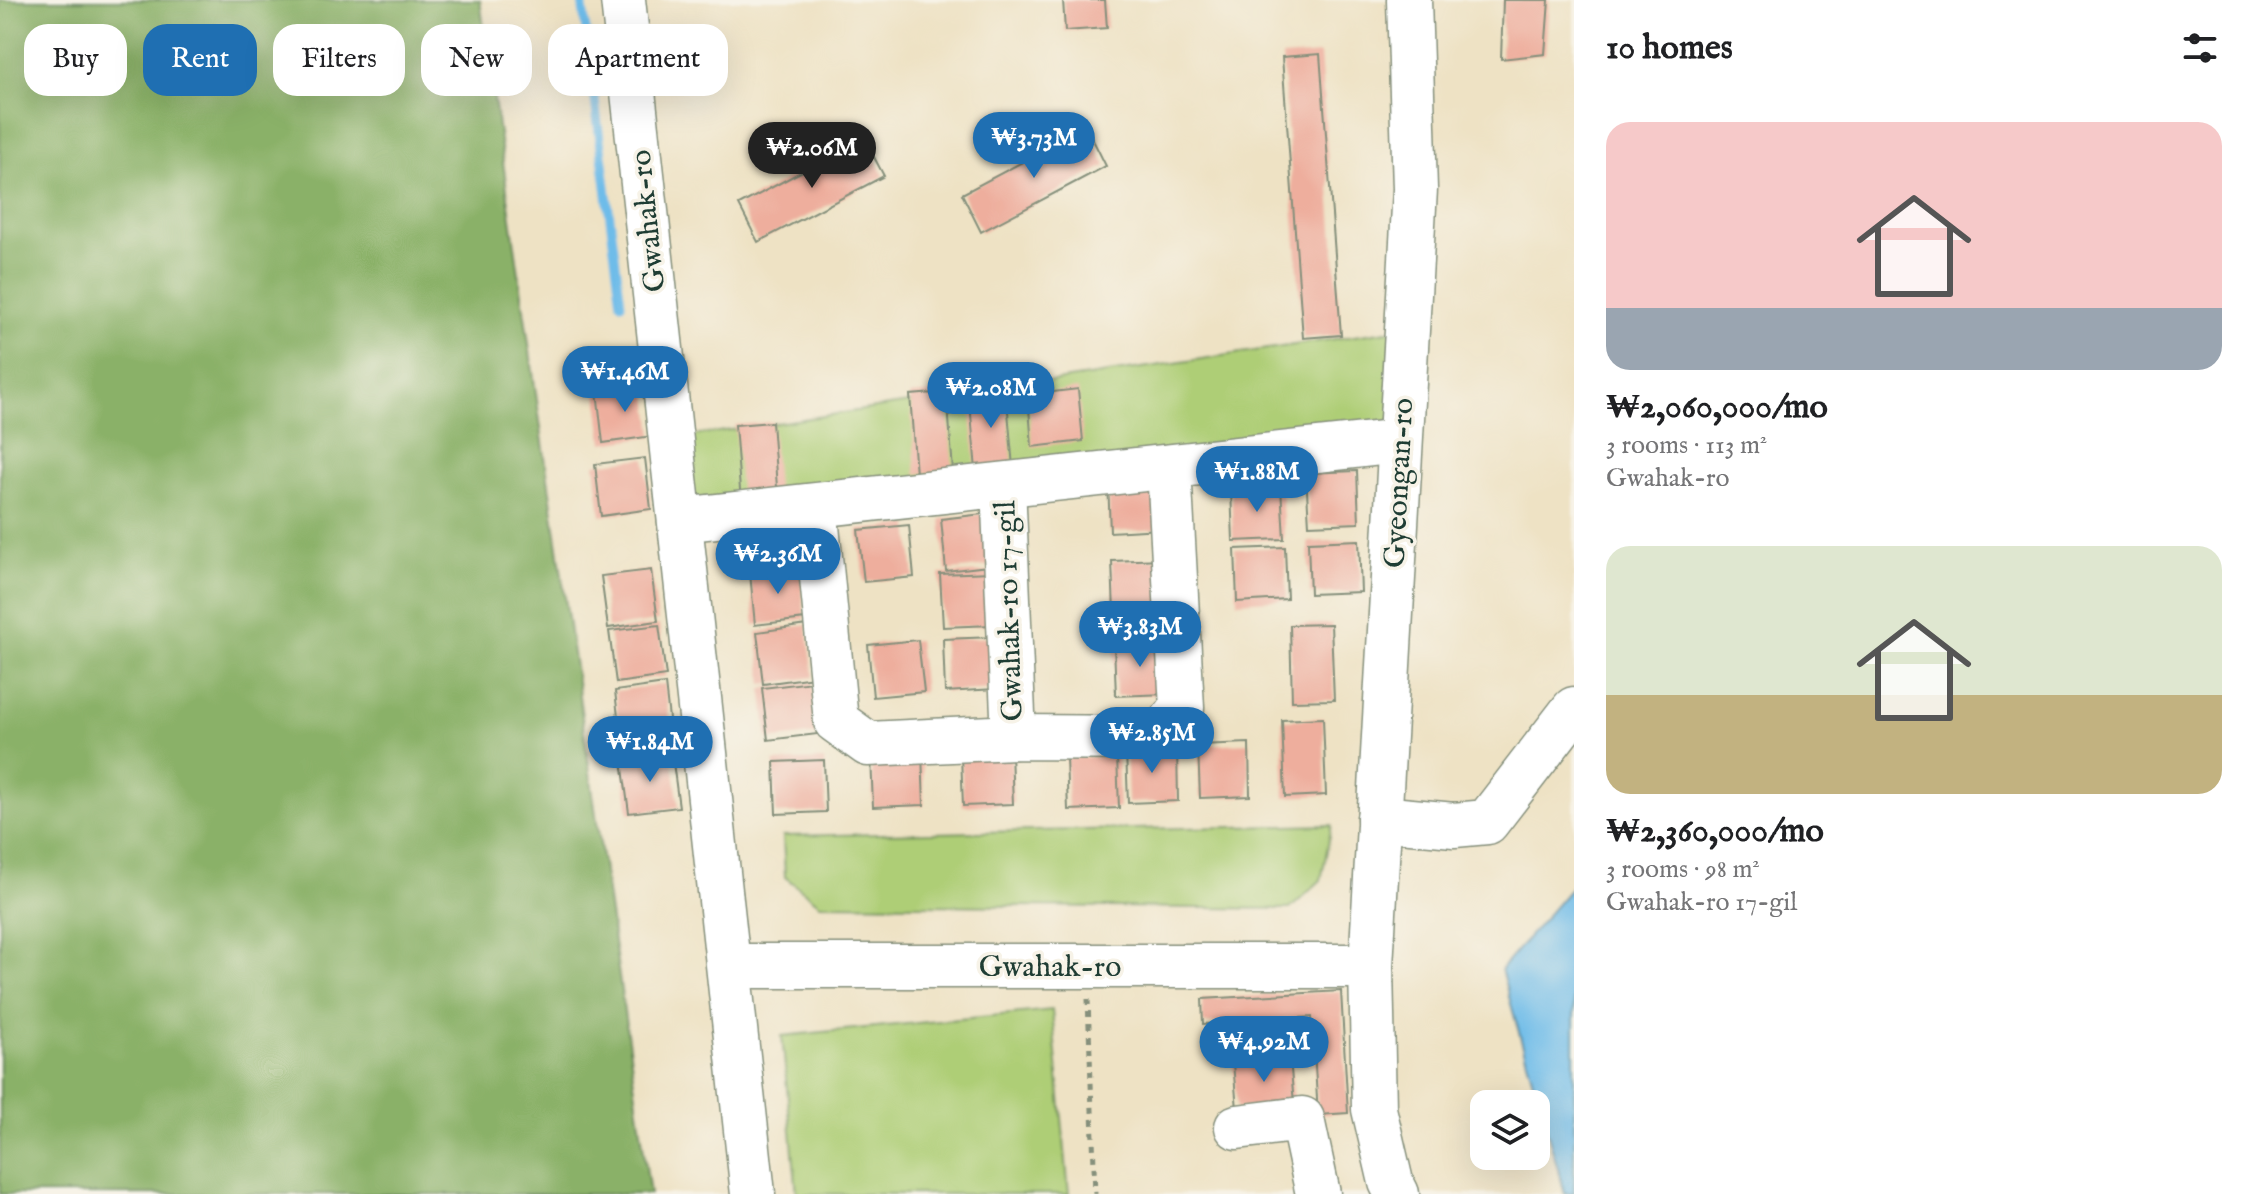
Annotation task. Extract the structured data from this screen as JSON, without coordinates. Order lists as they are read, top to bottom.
{
  "streets": {
    "street": ["Gwahak-ro", "Gyeongan-ro", "Gwahak-ro 17-gil"]
  },
  "crossings": [
    ["Gwahak-ro", "Gyeongan-ro"],
    ["Gwahak-ro", "Gwahak-ro 17-gil"],
    ["Gyeongan-ro", "Gwahak-ro 17-gil"]
  ],
  "page": {
    "heading": "10 homes",
    "chip": [
      "Buy",
      "Rent",
      "Filters",
      "New",
      "Apartment"
    ],
    "list": [
      {
        "name": "₩2,060,000/mo",
        "note": "3 rooms · 113 m² · Gwahak-ro"
      },
      {
        "name": "₩2,360,000/mo",
        "note": "3 rooms · 98 m² · Gwahak-ro 17-gil"
      }
    ],
    "price": [
      "₩3.73M",
      "₩2.06M",
      "₩1.46M",
      "₩2.08M",
      "₩1.88M",
      "₩2.36M",
      "₩3.83M",
      "₩2.85M",
      "₩1.84M",
      "₩4.92M"
    ]
  }
}
